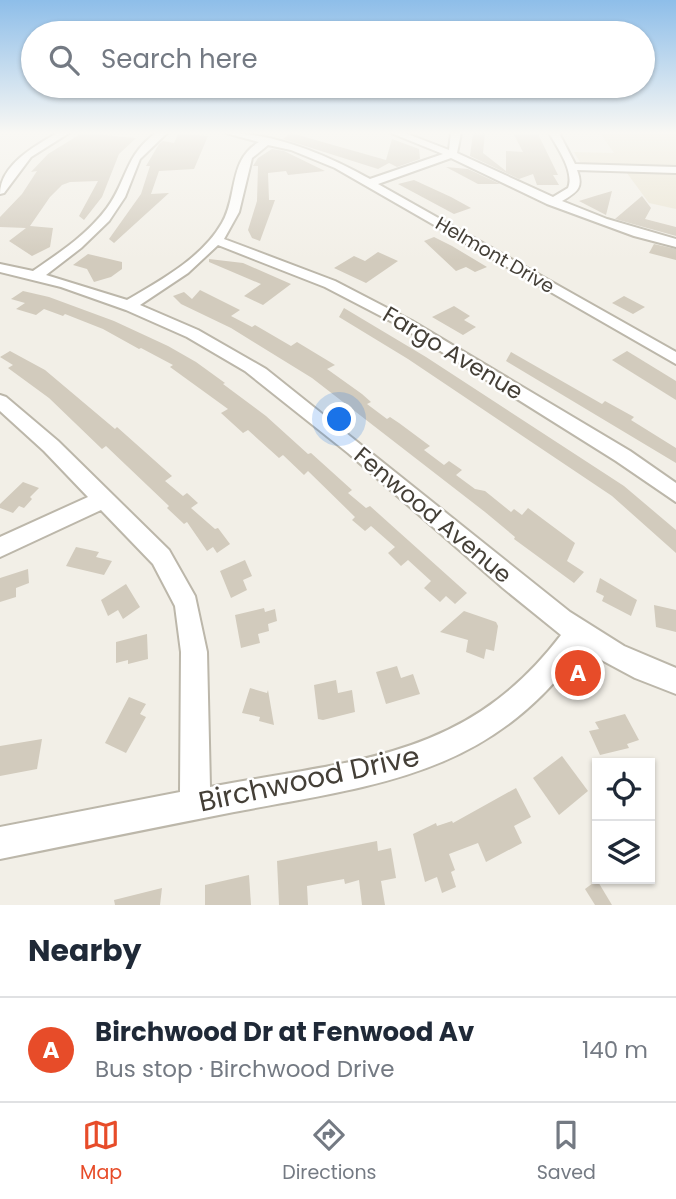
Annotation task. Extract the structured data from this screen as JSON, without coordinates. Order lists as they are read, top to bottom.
{
  "streets": {
    "street": [
      "Helmont Drive",
      "Fargo Avenue",
      "Fenwood Avenue",
      "Birchwood Drive"
    ]
  },
  "crossings": [
    ["Fenwood Avenue", "Birchwood Drive"]
  ],
  "page": {
    "search": "Search here",
    "pins": "A",
    "heading": "Nearby",
    "list": [
      {
        "mark": "A",
        "name": "Birchwood Dr at Fenwood Av",
        "note": "Bus stop · Birchwood Drive",
        "value": "140 m"
      }
    ],
    "nav": ["Map", "Directions", "Saved"]
  }
}
